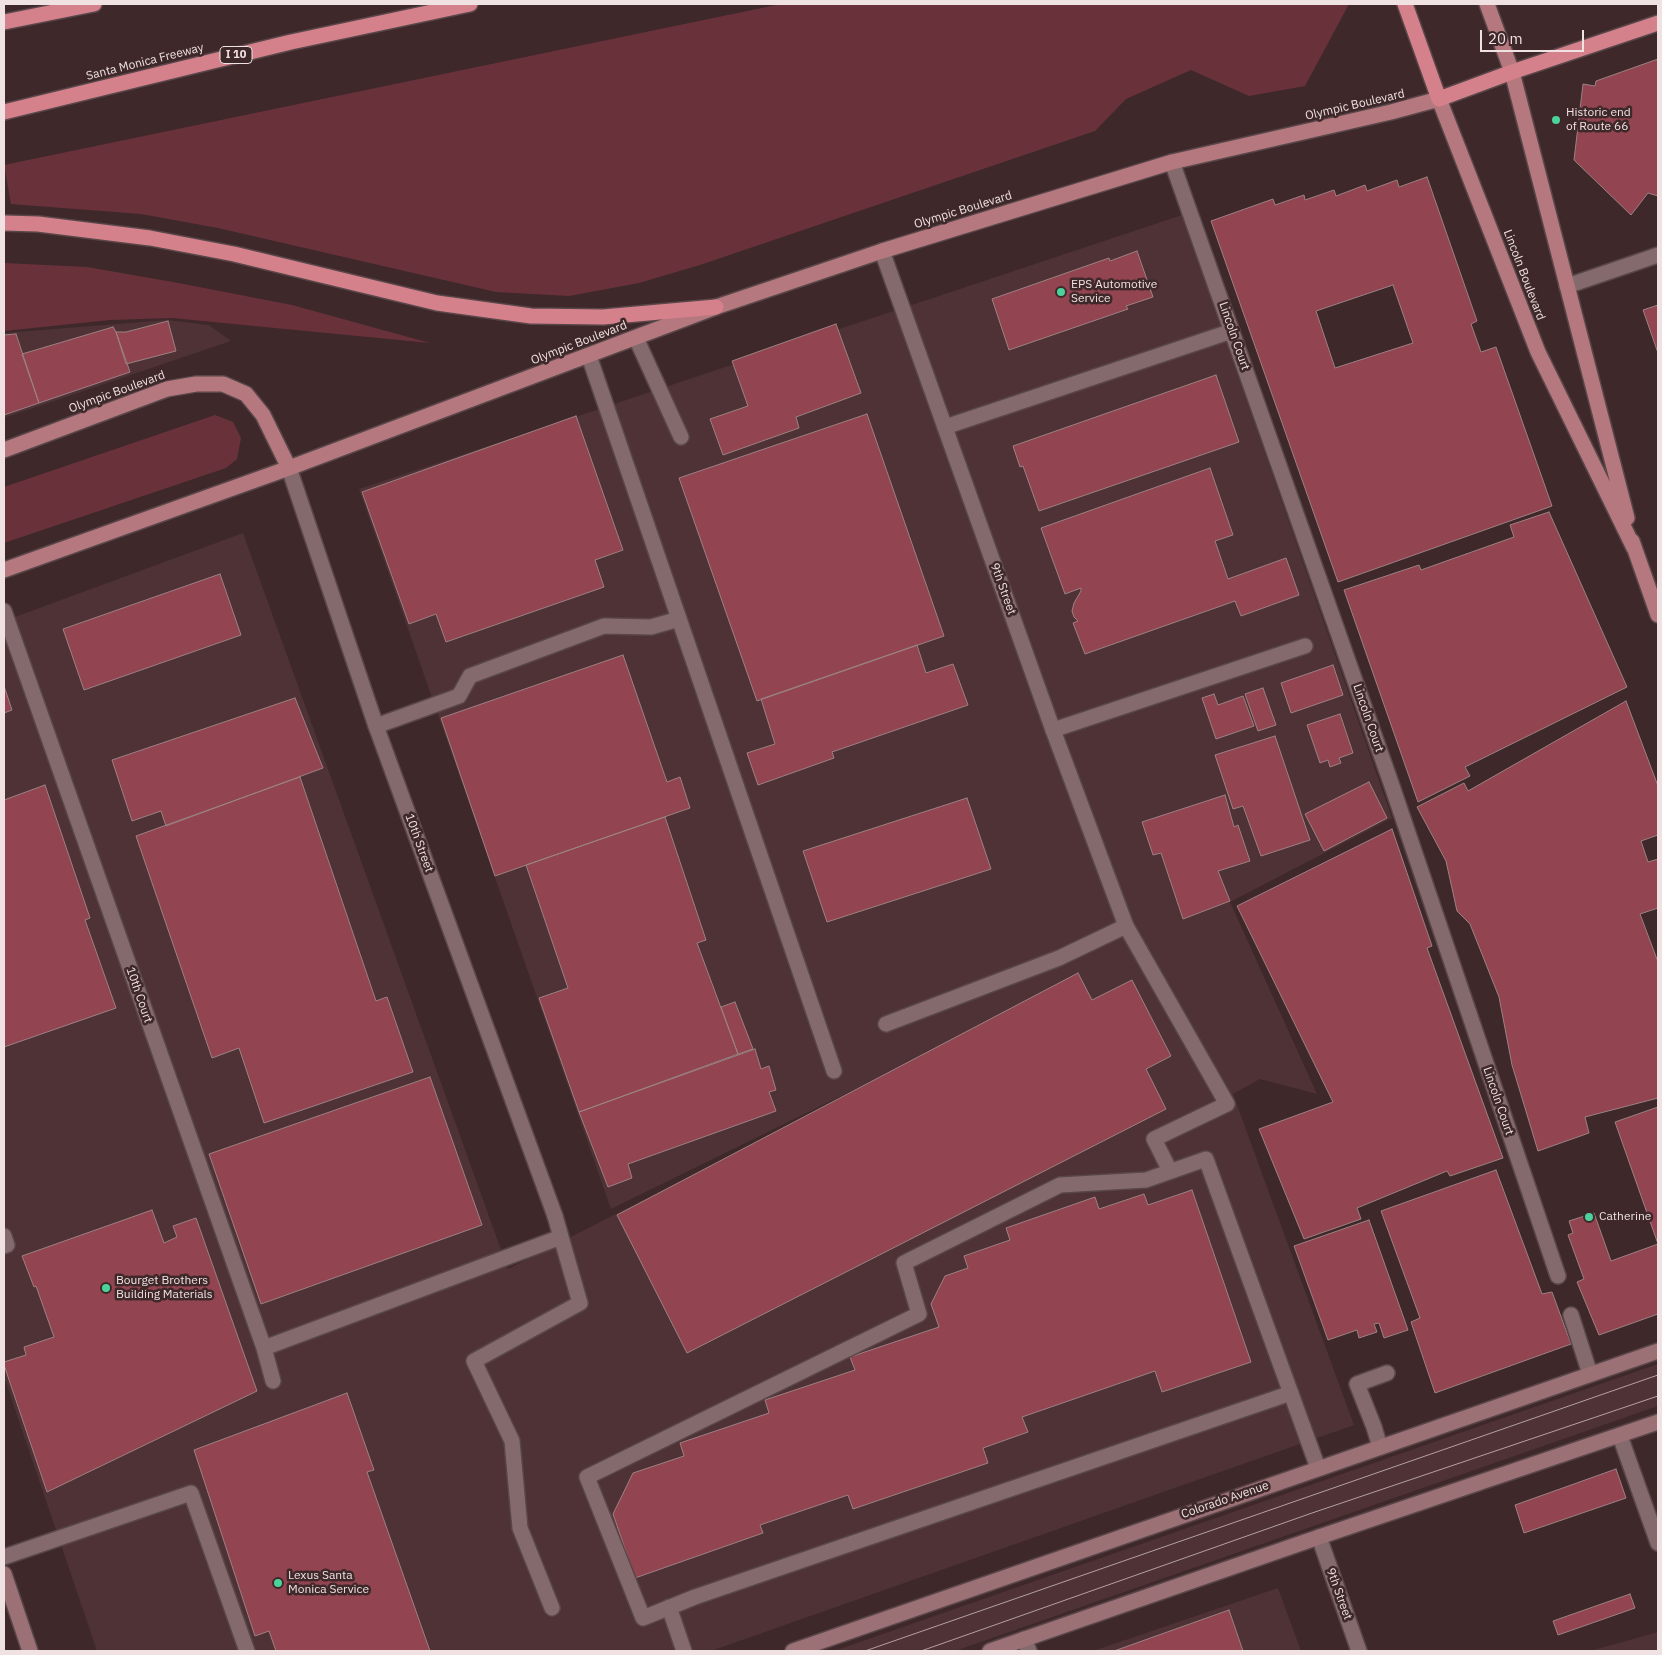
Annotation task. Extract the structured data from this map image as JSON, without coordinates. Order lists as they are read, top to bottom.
{
  "streets": {
    "highway": [
      "I 10",
      "Santa Monica Freeway",
      "Olympic Boulevard",
      "Lincoln Boulevard"
    ],
    "main road": ["Colorado Avenue"],
    "street": [
      "Lincoln Court",
      "9th Street",
      "10th Street",
      "10th Court"
    ]
  },
  "crossings": [
    ["Olympic Boulevard", "Lincoln Boulevard"],
    ["Olympic Boulevard", "Lincoln Court"],
    ["Olympic Boulevard", "9th Street"],
    ["Olympic Boulevard", "10th Street"]
  ],
  "places": [
    "Historic end of Route 66",
    "EPS Automotive Service",
    "Catherine",
    "Bourget Brothers Building Materials",
    "Lexus Santa Monica Service"
  ],
  "scale_bar": "20 m"
}
